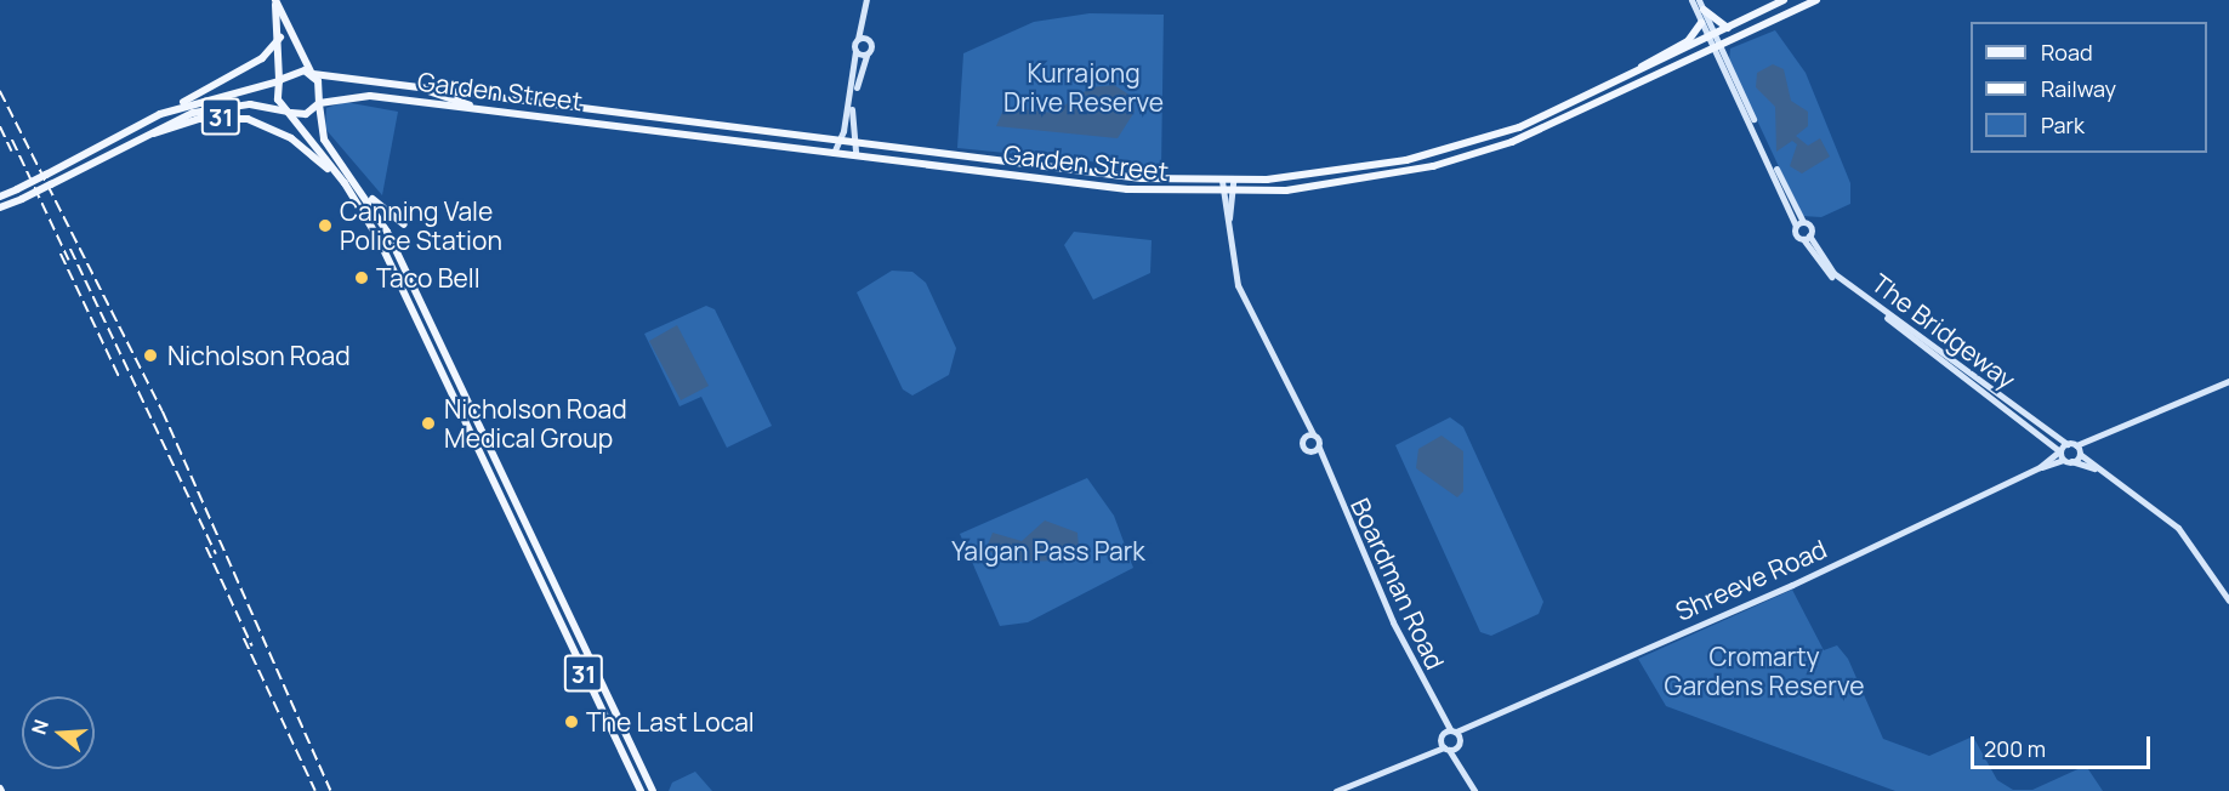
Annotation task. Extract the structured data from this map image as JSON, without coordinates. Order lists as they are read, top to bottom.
{
  "streets": {
    "main road": ["Garden Street", "31"],
    "street": ["The Bridgeway", "Shreeve Road", "Boardman Road"]
  },
  "crossings": [
    ["Garden Street", "31"],
    ["Garden Street", "The Bridgeway"],
    ["Garden Street", "Boardman Road"],
    ["The Bridgeway", "Shreeve Road"],
    ["Shreeve Road", "Boardman Road"]
  ],
  "parks": ["Kurrajong Drive Reserve", "Yalgan Pass Park", "Cromarty Gardens Reserve"],
  "places": [
    "Canning Vale Police Station",
    "Taco Bell",
    "Nicholson Road",
    "Nicholson Road Medical Group",
    "The Last Local"
  ],
  "legend": ["Road", "Railway", "Park"],
  "scale_bar": "200 m",
  "north": "left"
}
